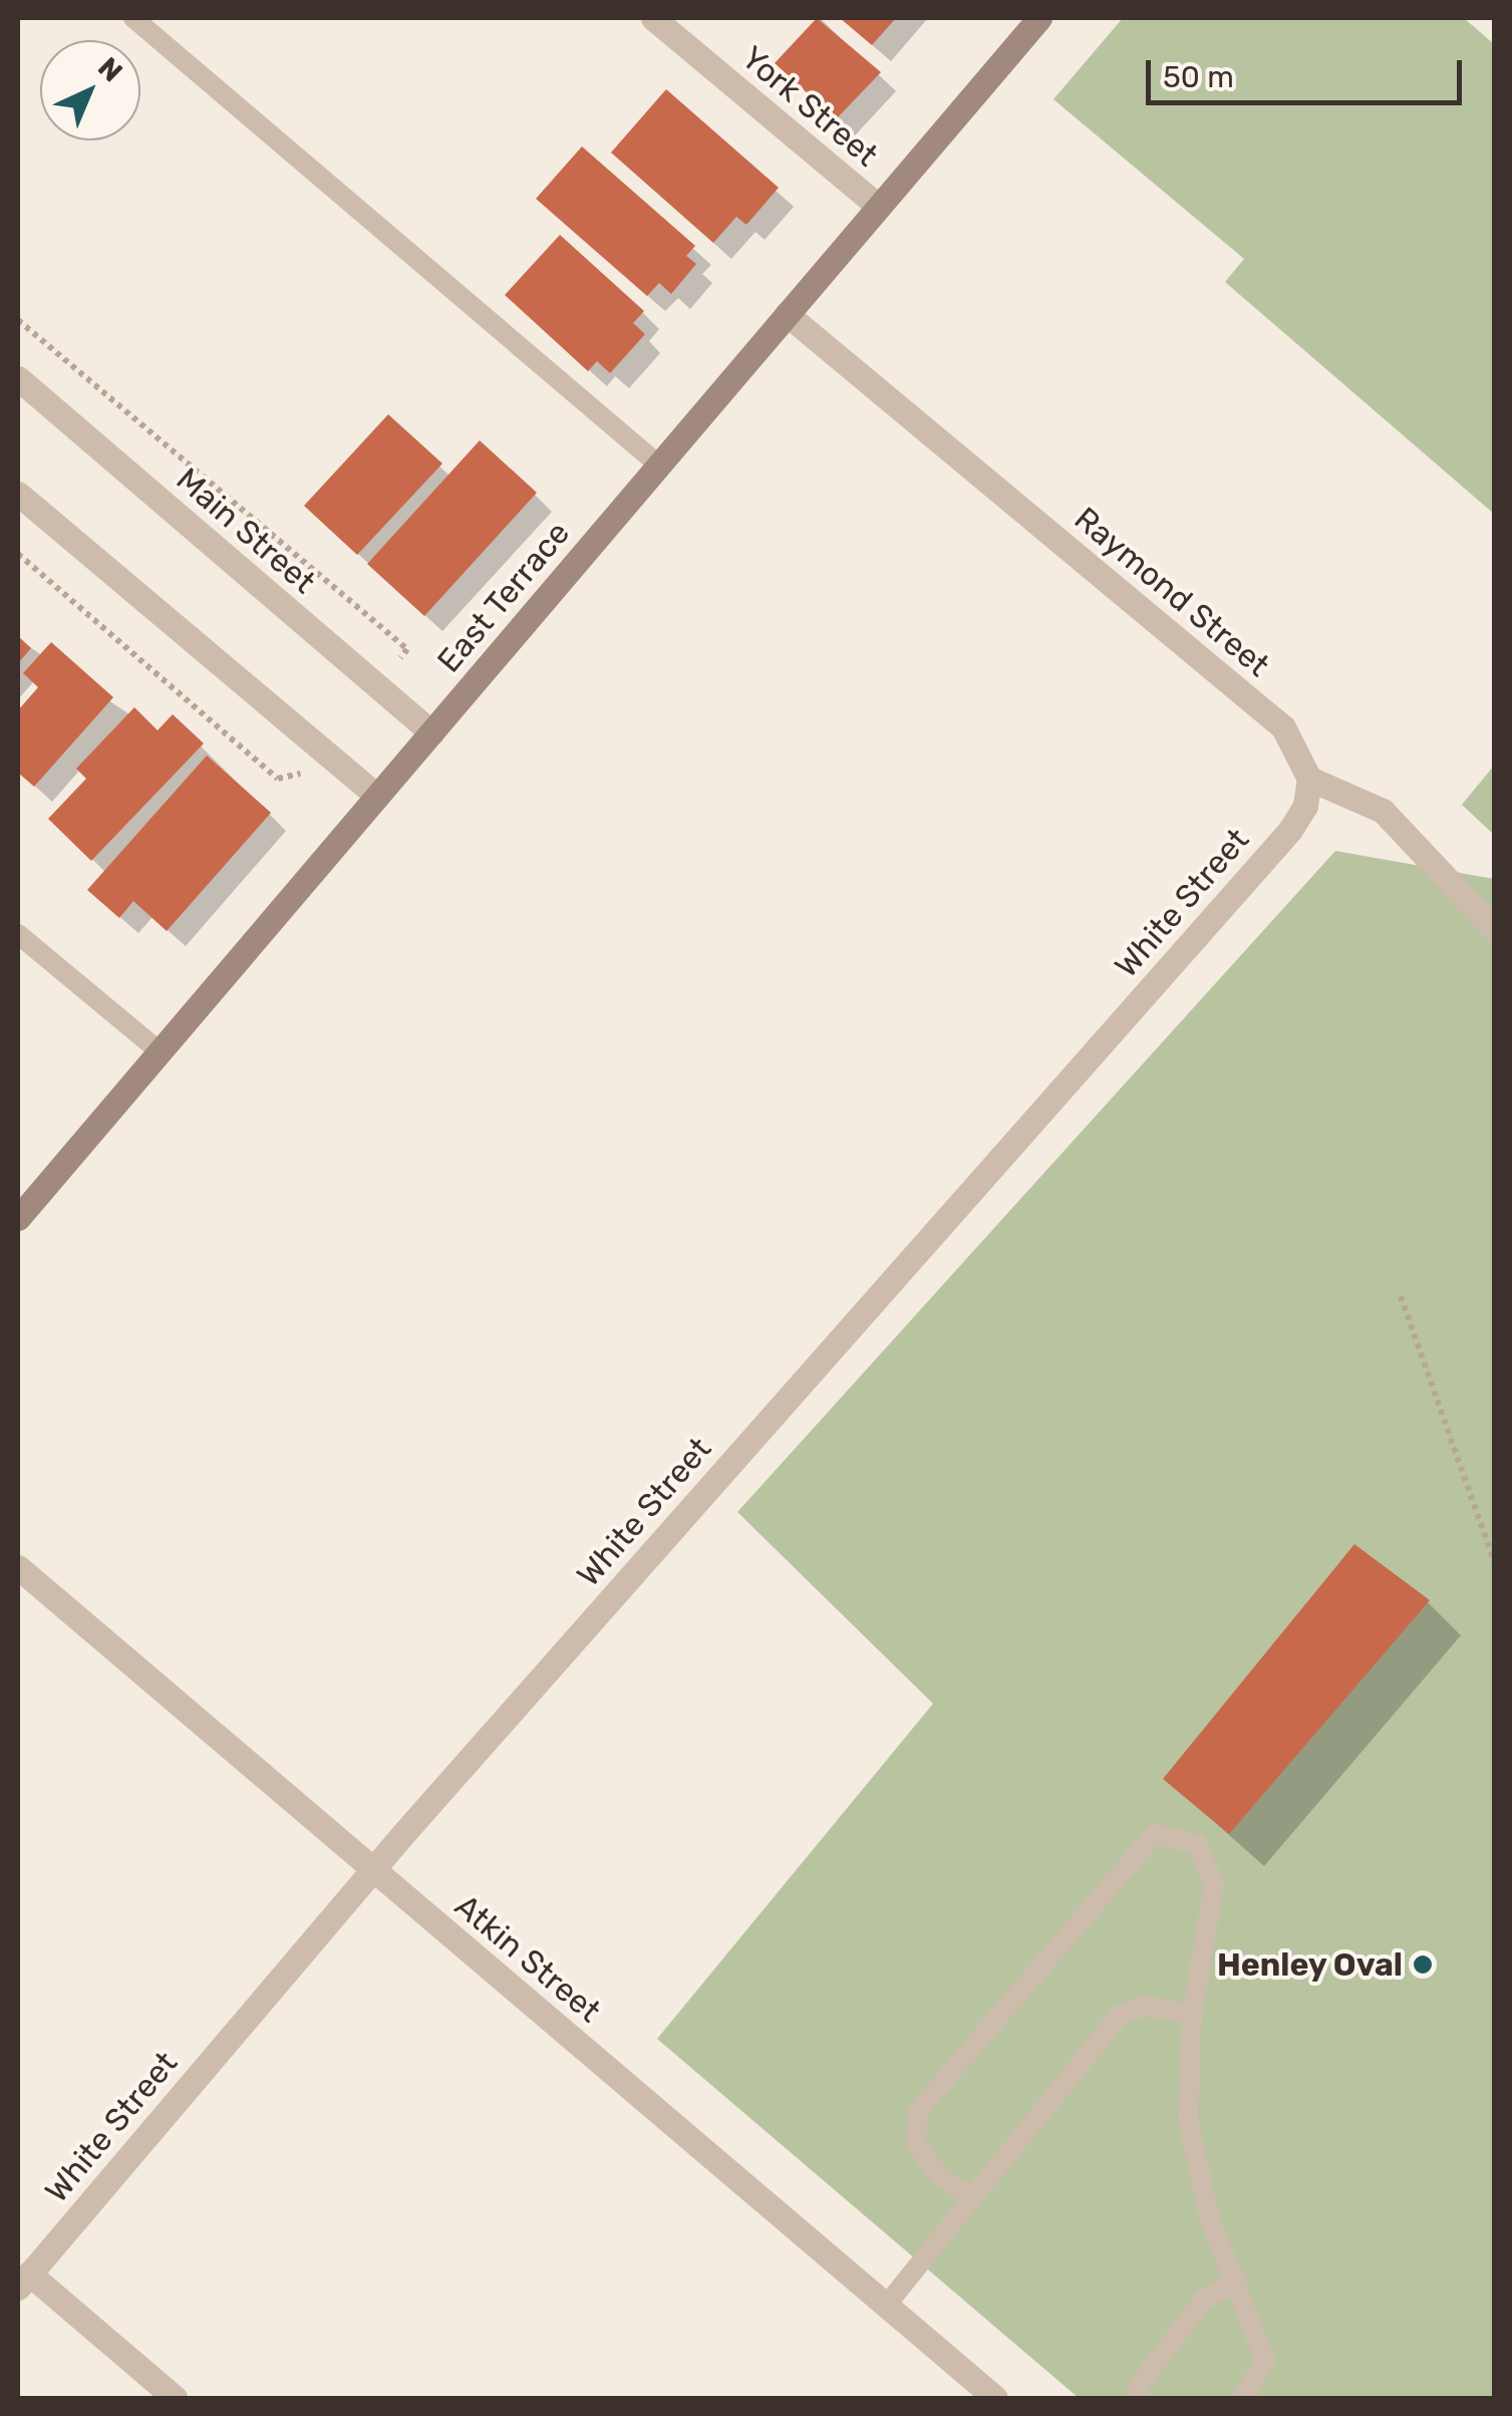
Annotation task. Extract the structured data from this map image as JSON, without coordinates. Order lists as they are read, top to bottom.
{
  "streets": {
    "street": [
      "York Street",
      "Main Street",
      "Raymond Street",
      "East Terrace",
      "White Street",
      "Atkin Street"
    ]
  },
  "crossings": [
    ["York Street", "East Terrace"],
    ["Main Street", "East Terrace"],
    ["Raymond Street", "East Terrace"],
    ["Raymond Street", "White Street"],
    ["White Street", "Atkin Street"]
  ],
  "places": ["Henley Oval"],
  "scale_bar": "50 m",
  "north": "top right"
}
